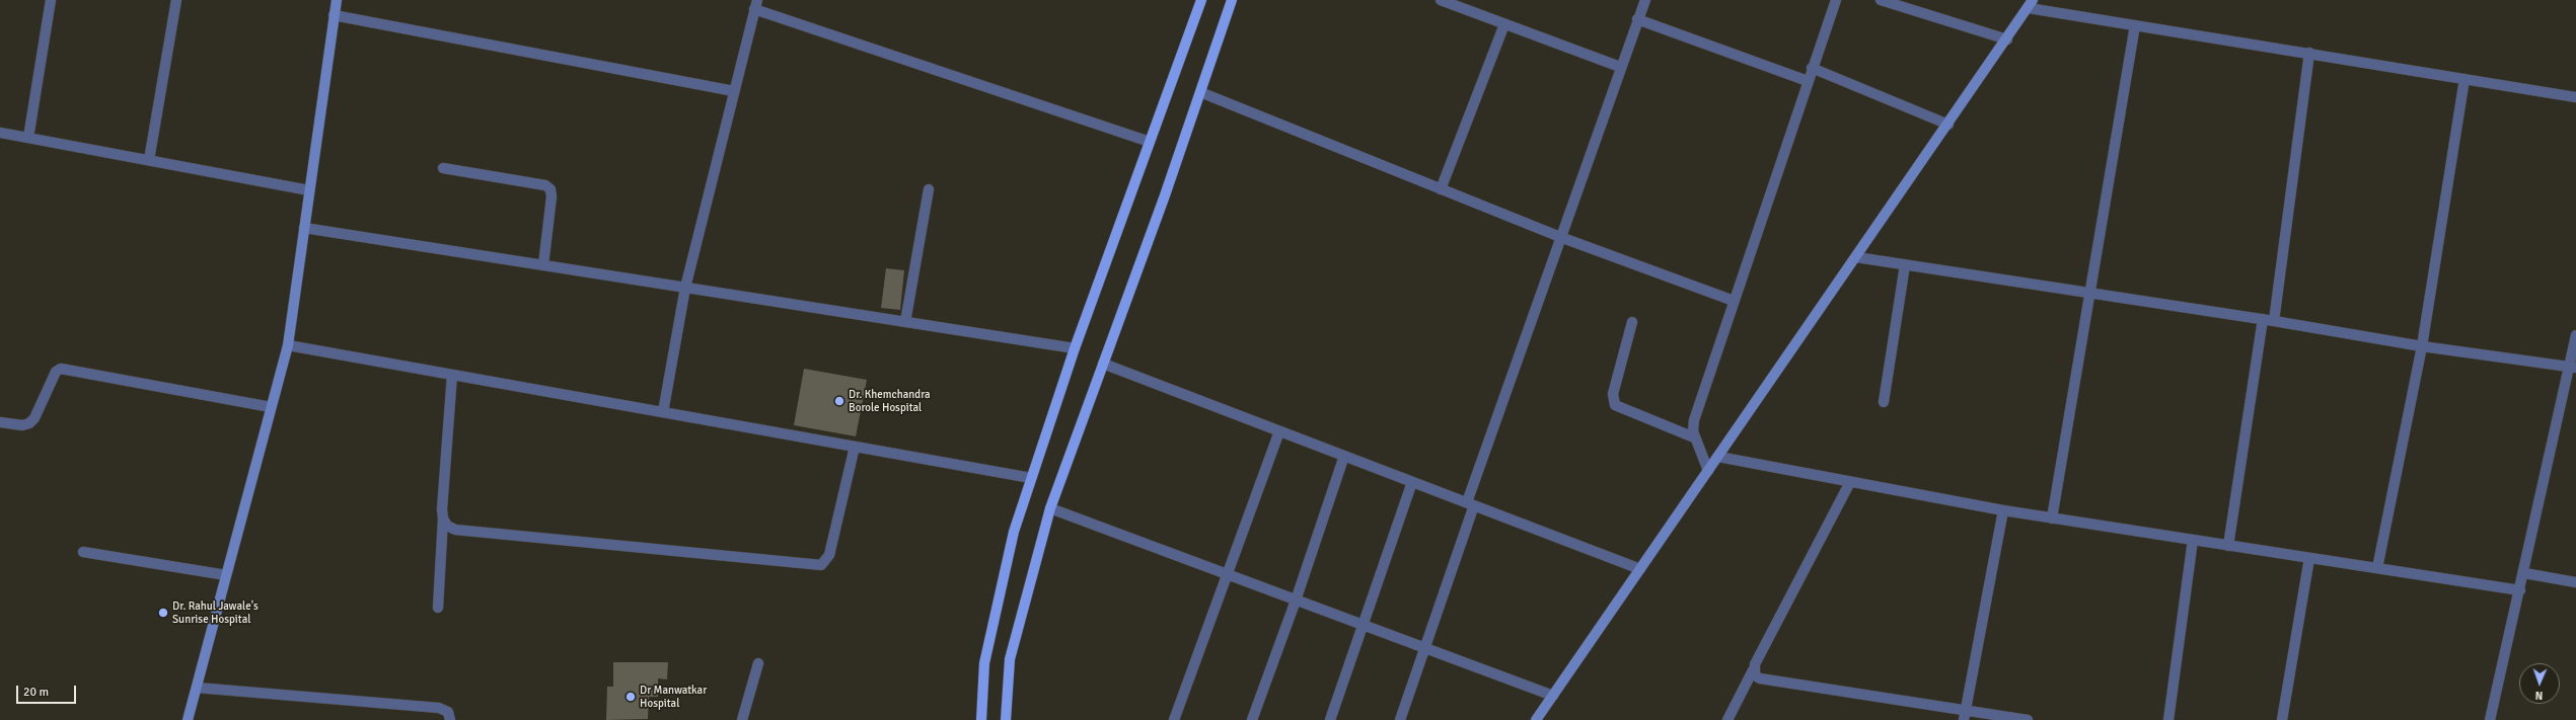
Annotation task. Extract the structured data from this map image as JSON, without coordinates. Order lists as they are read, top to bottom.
{
  "places": ["Dr. Khemchandra Borole Hospital", "Dr. Rahul Jawale's Sunrise Hospital", "Dr Manwatkar Hospital"],
  "scale_bar": "20 m",
  "north": "bottom"
}
